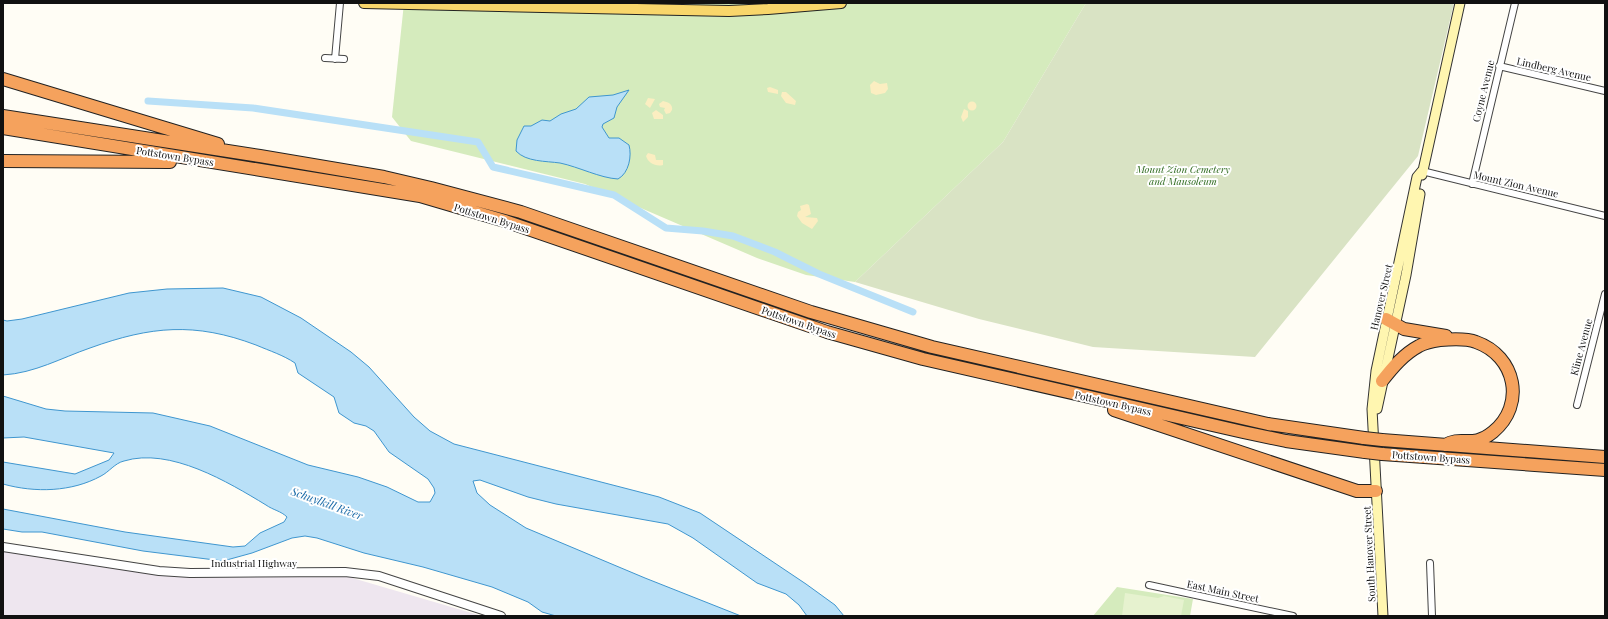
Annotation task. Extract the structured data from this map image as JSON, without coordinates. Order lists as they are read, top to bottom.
{
  "streets": {
    "highway": ["Pottstown Bypass"],
    "main road": ["Hanover Street", "South Hanover Street"],
    "street": [
      "Lindberg Avenue",
      "Coyne Avenue",
      "Mount Zion Avenue",
      "Kline Avenue",
      "Industrial Highway",
      "East Main Street"
    ]
  },
  "crossings": [
    ["Lindberg Avenue", "Coyne Avenue"],
    ["Coyne Avenue", "Mount Zion Avenue"],
    ["Pottstown Bypass", "Hanover Street"],
    ["Mount Zion Avenue", "Hanover Street"],
    ["Hanover Street", "South Hanover Street"]
  ],
  "water": ["Schuylkill River"],
  "parks": ["Mount Zion Cemetery and Mausoleum"]
}
